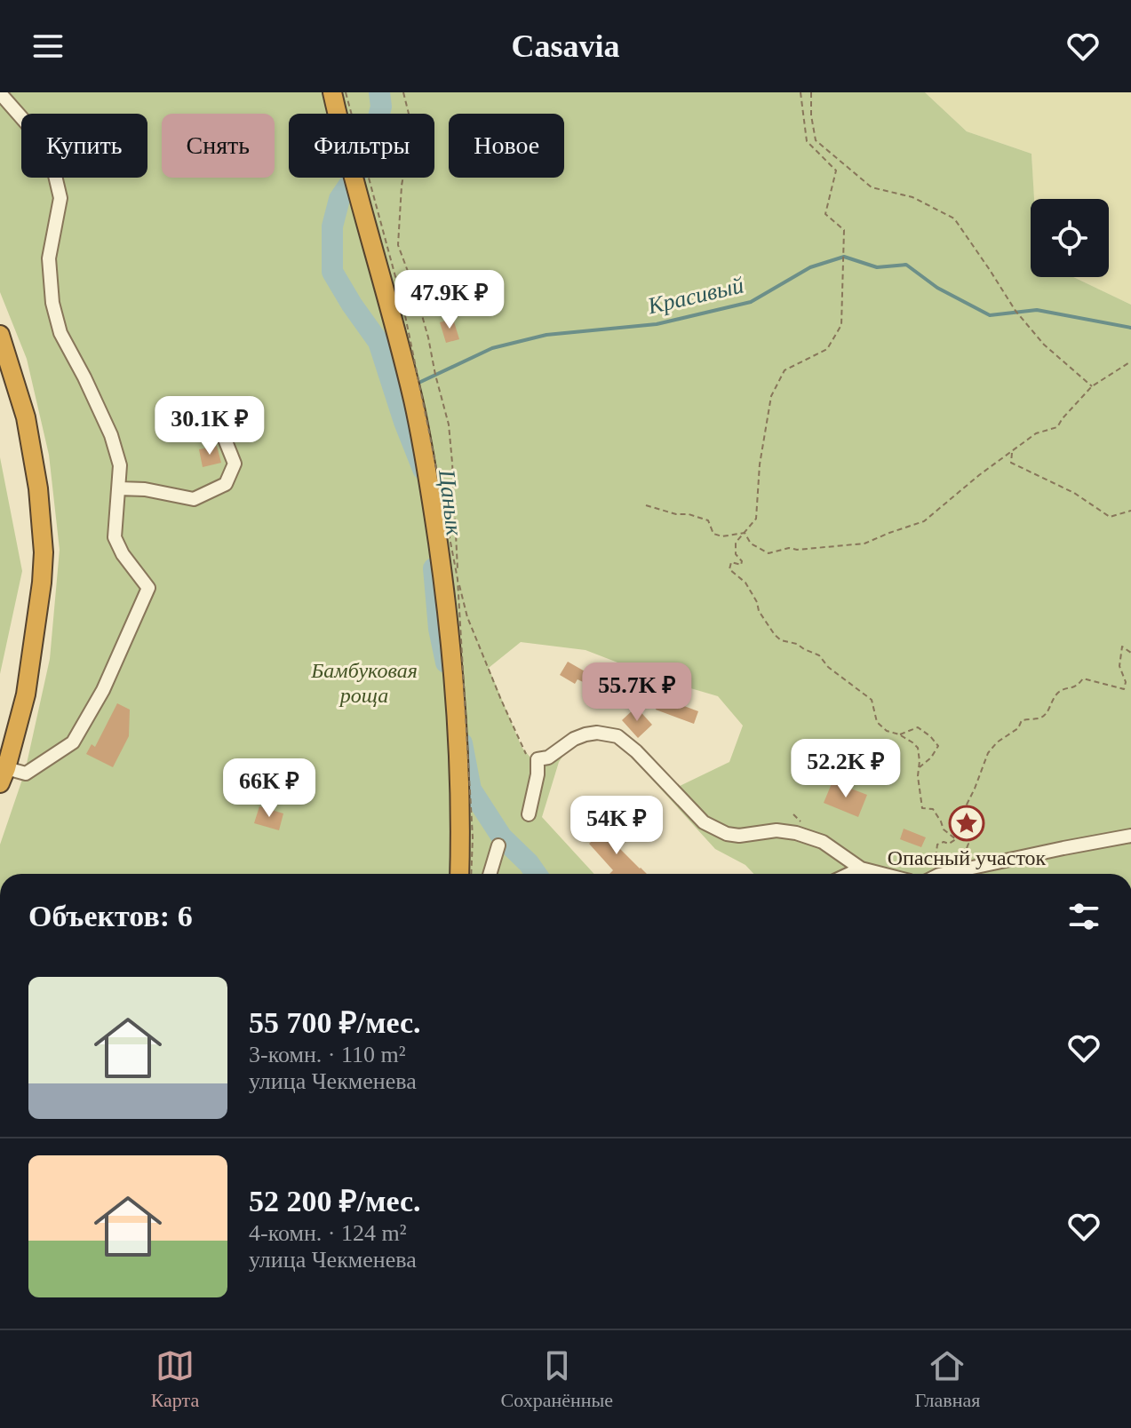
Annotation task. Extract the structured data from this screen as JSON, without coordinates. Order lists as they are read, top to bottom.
{
  "water": ["Красивый", "Цанык"],
  "parks": ["Бамбуковая роща"],
  "places": {
    "place": ["Опасный участок"]
  },
  "page": {
    "header": "Casavia",
    "chip": [
      "Купить",
      "Снять",
      "Фильтры",
      "Новое"
    ],
    "price": [
      "47.9K ₽",
      "30.1K ₽",
      "55.7K ₽",
      "52.2K ₽",
      "66K ₽",
      "54K ₽"
    ],
    "heading": "Объектов: 6",
    "list": [
      {
        "name": "55 700 ₽/мес.",
        "note": "3-комн. · 110 m² · улица Чекменева"
      },
      {
        "name": "52 200 ₽/мес.",
        "note": "4-комн. · 124 m² · улица Чекменева"
      }
    ],
    "tabs": ["Карта", "Сохранённые", "Главная"]
  }
}
